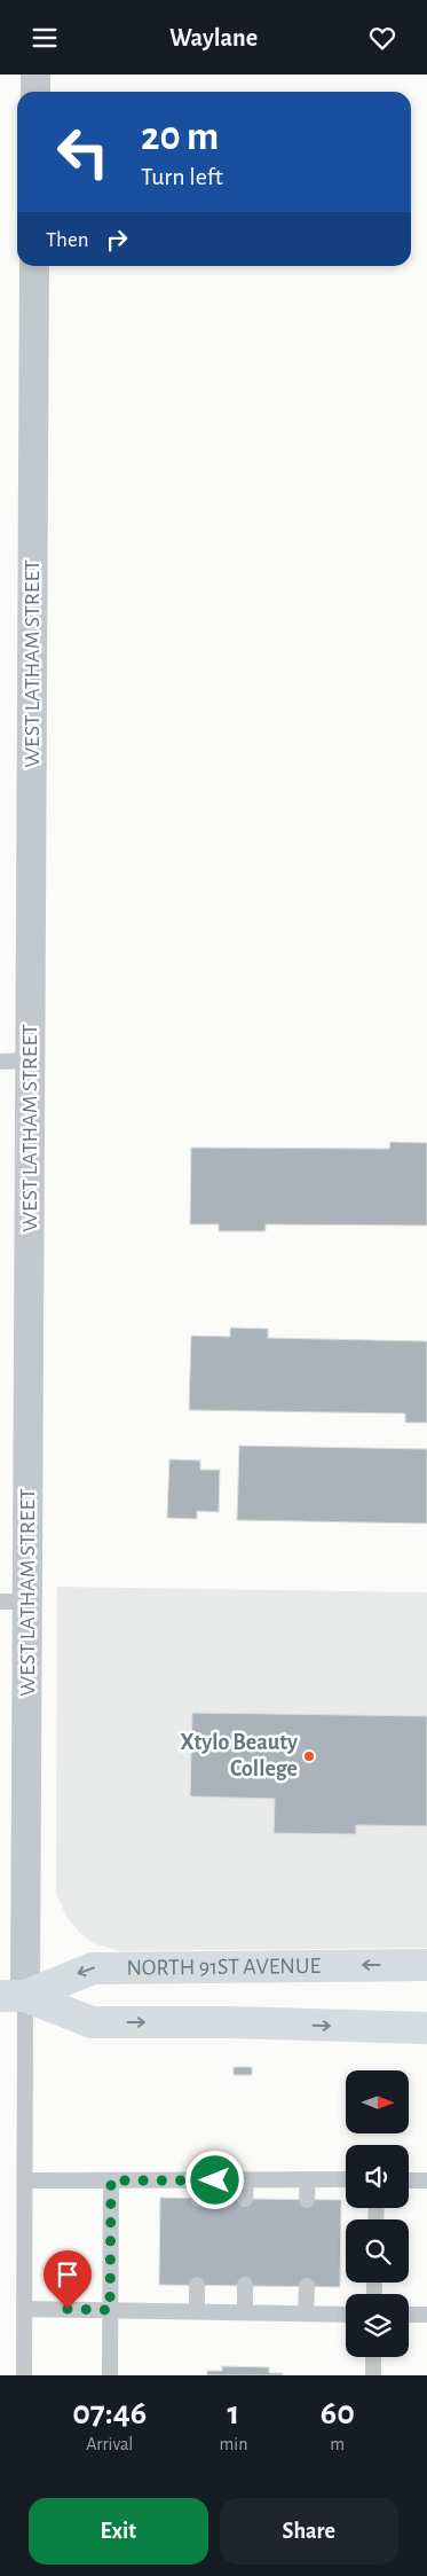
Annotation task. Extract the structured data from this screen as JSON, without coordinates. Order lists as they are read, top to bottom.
{
  "streets": {
    "main road": ["NORTH 91ST AVENUE"],
    "street": ["WEST LATHAM STREET"]
  },
  "crossings": [
    ["WEST LATHAM STREET", "NORTH 91ST AVENUE"]
  ],
  "places": ["Xtylo Beauty College"],
  "north": "right",
  "page": {
    "header": "Waylane",
    "turn": ["20 m", "Turn left"],
    "then": "Then",
    "eta": [
      "07:46",
      "Arrival",
      "1",
      "min",
      "60",
      "m"
    ],
    "buttons": ["Exit", "Share"]
  }
}
